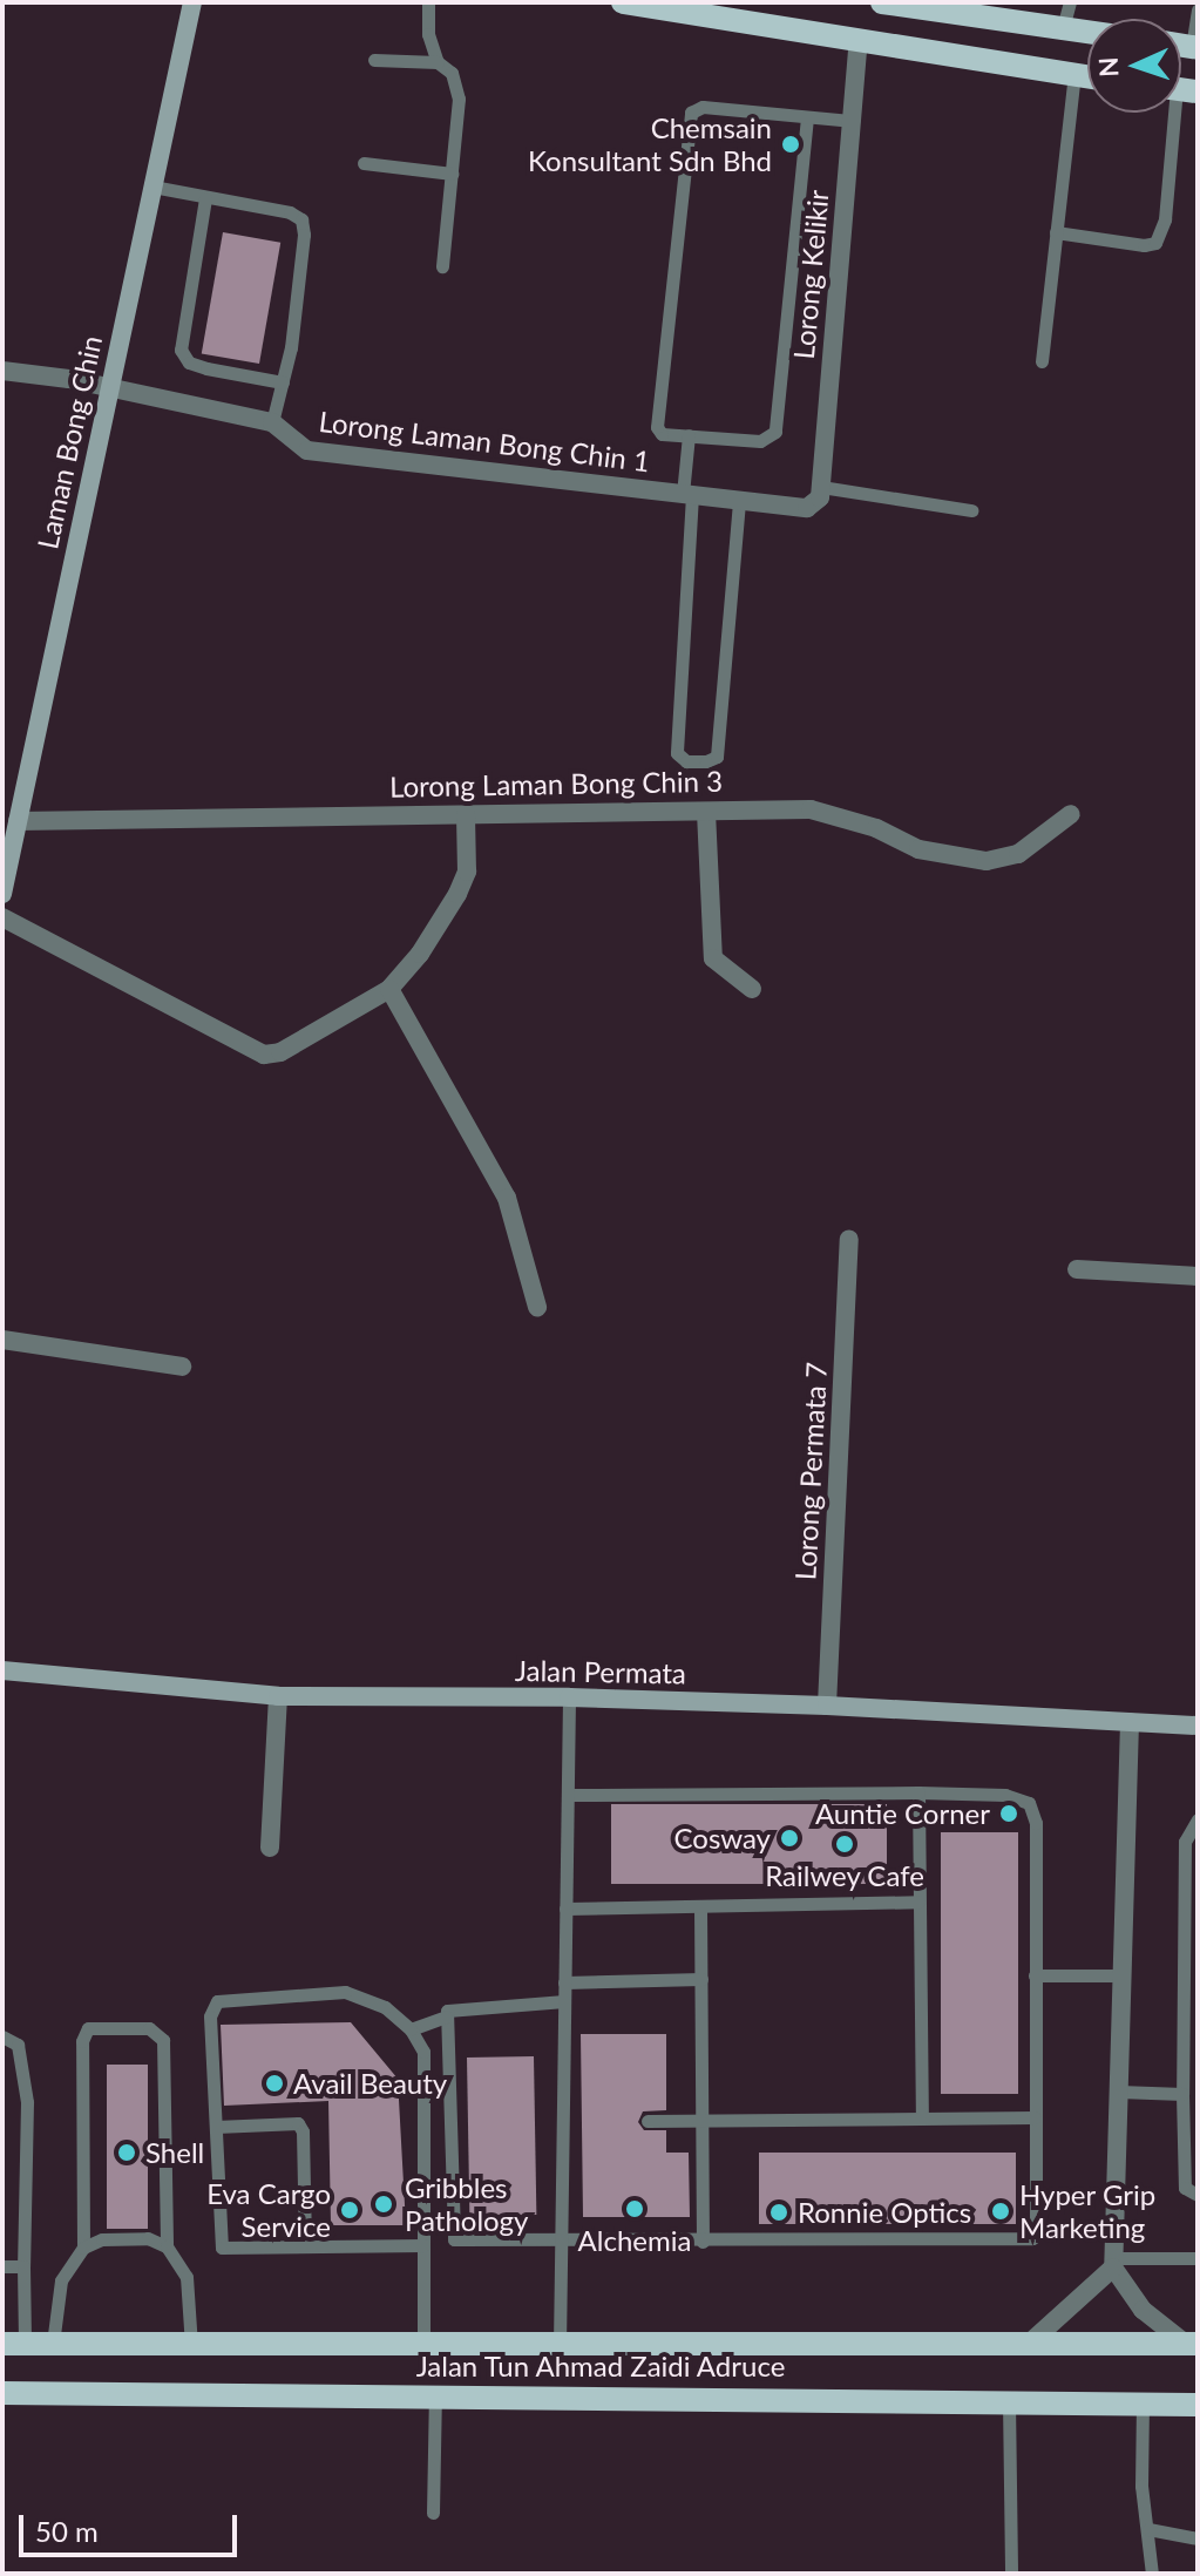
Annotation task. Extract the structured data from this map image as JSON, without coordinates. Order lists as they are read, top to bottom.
{
  "streets": {
    "main road": ["Jalan Tun Ahmad Zaidi Adruce"],
    "street": [
      "Lorong Kelikir",
      "Lorong Laman Bong Chin 1",
      "Laman Bong Chin",
      "Lorong Laman Bong Chin 3",
      "Lorong Permata 7",
      "Jalan Permata"
    ]
  },
  "crossings": [
    ["Lorong Kelikir", "Lorong Laman Bong Chin 1"],
    ["Lorong Laman Bong Chin 1", "Laman Bong Chin"],
    ["Laman Bong Chin", "Lorong Laman Bong Chin 3"],
    ["Lorong Permata 7", "Jalan Permata"]
  ],
  "places": [
    "Chemsain Konsultant Sdn Bhd",
    "Auntie Corner",
    "Cosway",
    "Railwey Cafe",
    "Avail Beauty",
    "Shell",
    "Gribbles Pathology",
    "Alchemia",
    "Eva Cargo Service",
    "Hyper Grip Marketing",
    "Ronnie Optics"
  ],
  "scale_bar": "50 m",
  "north": "left"
}
